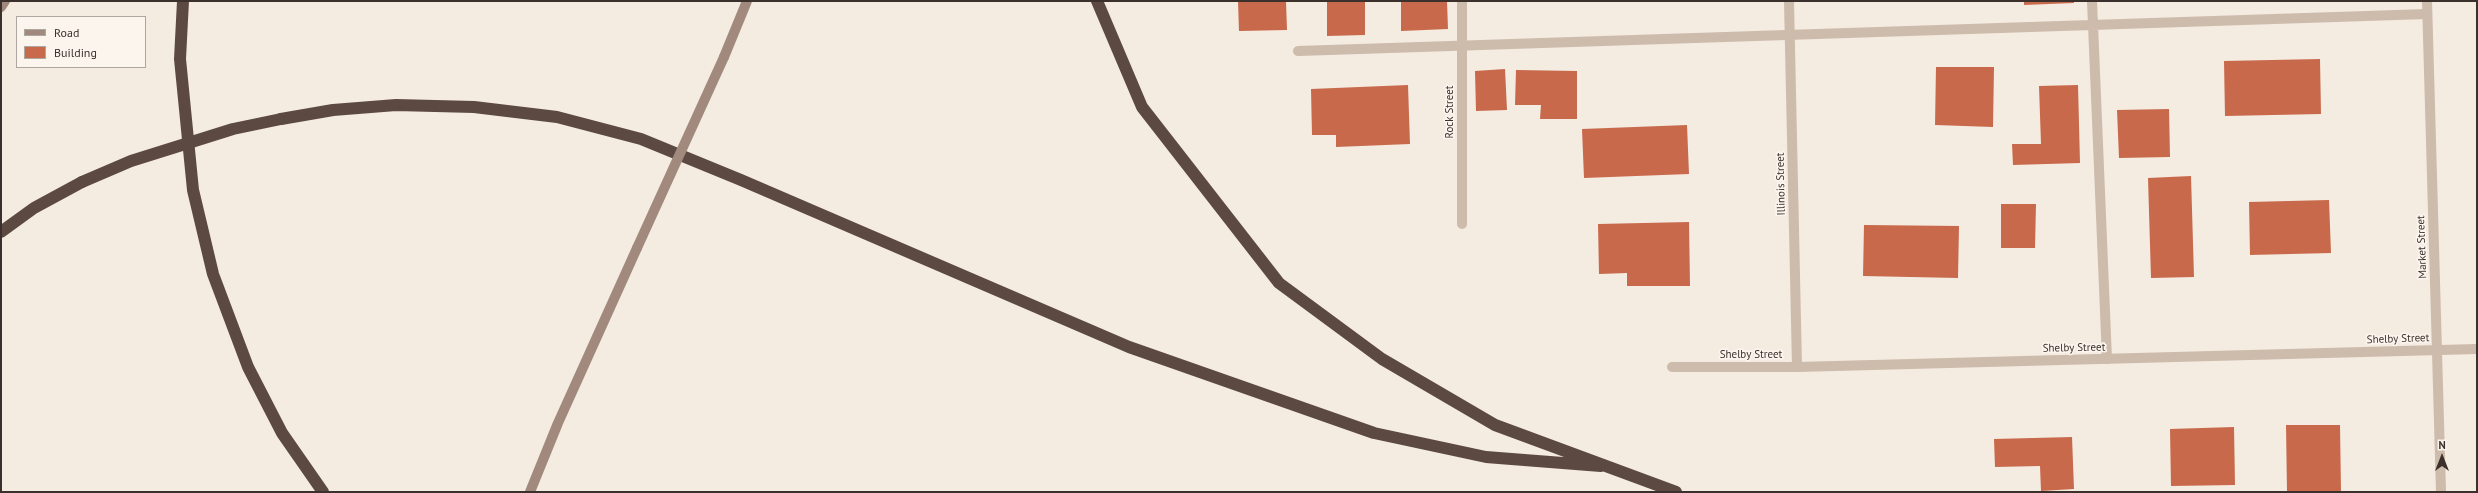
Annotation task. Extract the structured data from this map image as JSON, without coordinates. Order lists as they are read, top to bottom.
{
  "streets": {
    "street": [
      "Rock Street",
      "Illinois Street",
      "Market Street",
      "Shelby Street"
    ]
  },
  "crossings": [
    ["Illinois Street", "Shelby Street"],
    ["Market Street", "Shelby Street"]
  ],
  "legend": ["Road", "Building"],
  "north": "top"
}
